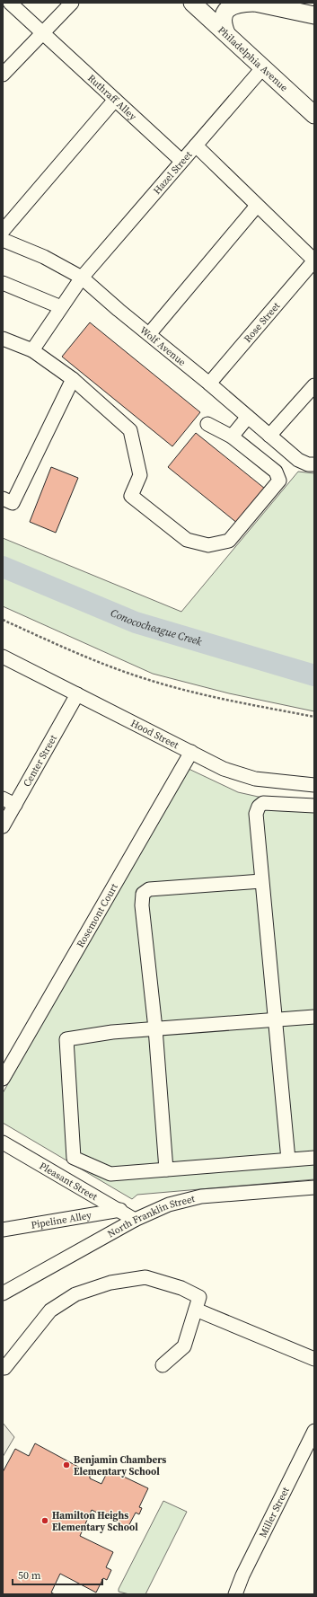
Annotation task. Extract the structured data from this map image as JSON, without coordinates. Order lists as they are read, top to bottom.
{
  "streets": {
    "main road": ["Philadelphia Avenue"],
    "street": [
      "Ruthraff Alley",
      "Hazel Street",
      "Rose Street",
      "Wolf Avenue",
      "Hood Street",
      "Center Street",
      "Rosemont Court",
      "Pleasant Street",
      "North Franklin Street",
      "Pipeline Alley",
      "Miller Street"
    ]
  },
  "crossings": [
    ["Philadelphia Avenue", "Hazel Street"],
    ["Ruthraff Alley", "Hazel Street"],
    ["Hazel Street", "Wolf Avenue"],
    ["Rose Street", "Wolf Avenue"],
    ["Hood Street", "Center Street"],
    ["Hood Street", "Rosemont Court"],
    ["Pleasant Street", "North Franklin Street"],
    ["Pleasant Street", "Pipeline Alley"]
  ],
  "water": ["Conococheague Creek"],
  "places": ["Benjamin Chambers Elementary School", "Hamilton Heighs Elementary School"],
  "scale_bar": "50 m"
}
